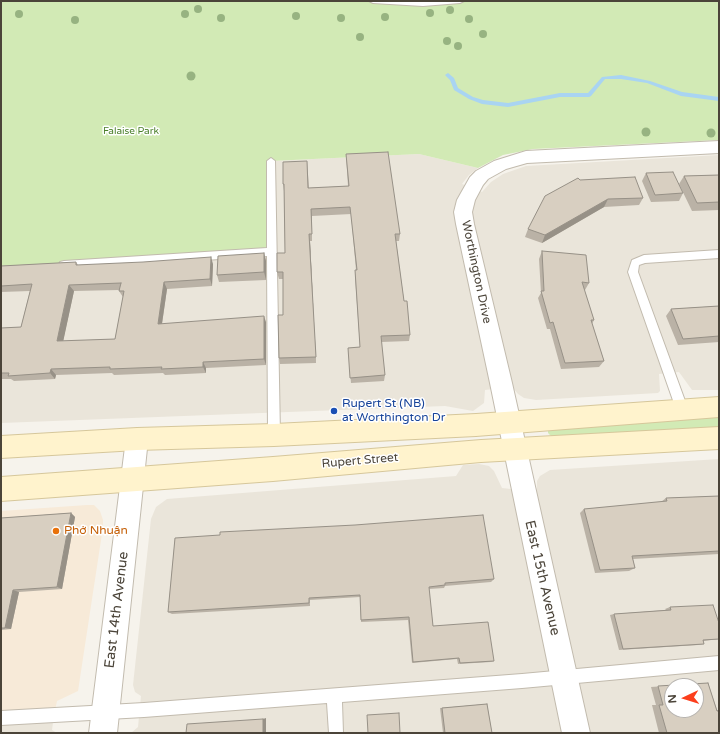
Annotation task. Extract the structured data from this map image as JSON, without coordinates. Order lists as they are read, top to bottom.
{
  "streets": {
    "street": [
      "Worthington Drive",
      "Rupert Street",
      "East 15th Avenue",
      "East 14th Avenue"
    ]
  },
  "crossings": [
    ["Worthington Drive", "East 15th Avenue"],
    ["Rupert Street", "East 15th Avenue"],
    ["Rupert Street", "East 14th Avenue"]
  ],
  "parks": ["Falaise Park"],
  "places": ["Rupert St (NB) at Worthington Dr", "Phở Nhuận"],
  "north": "left"
}
